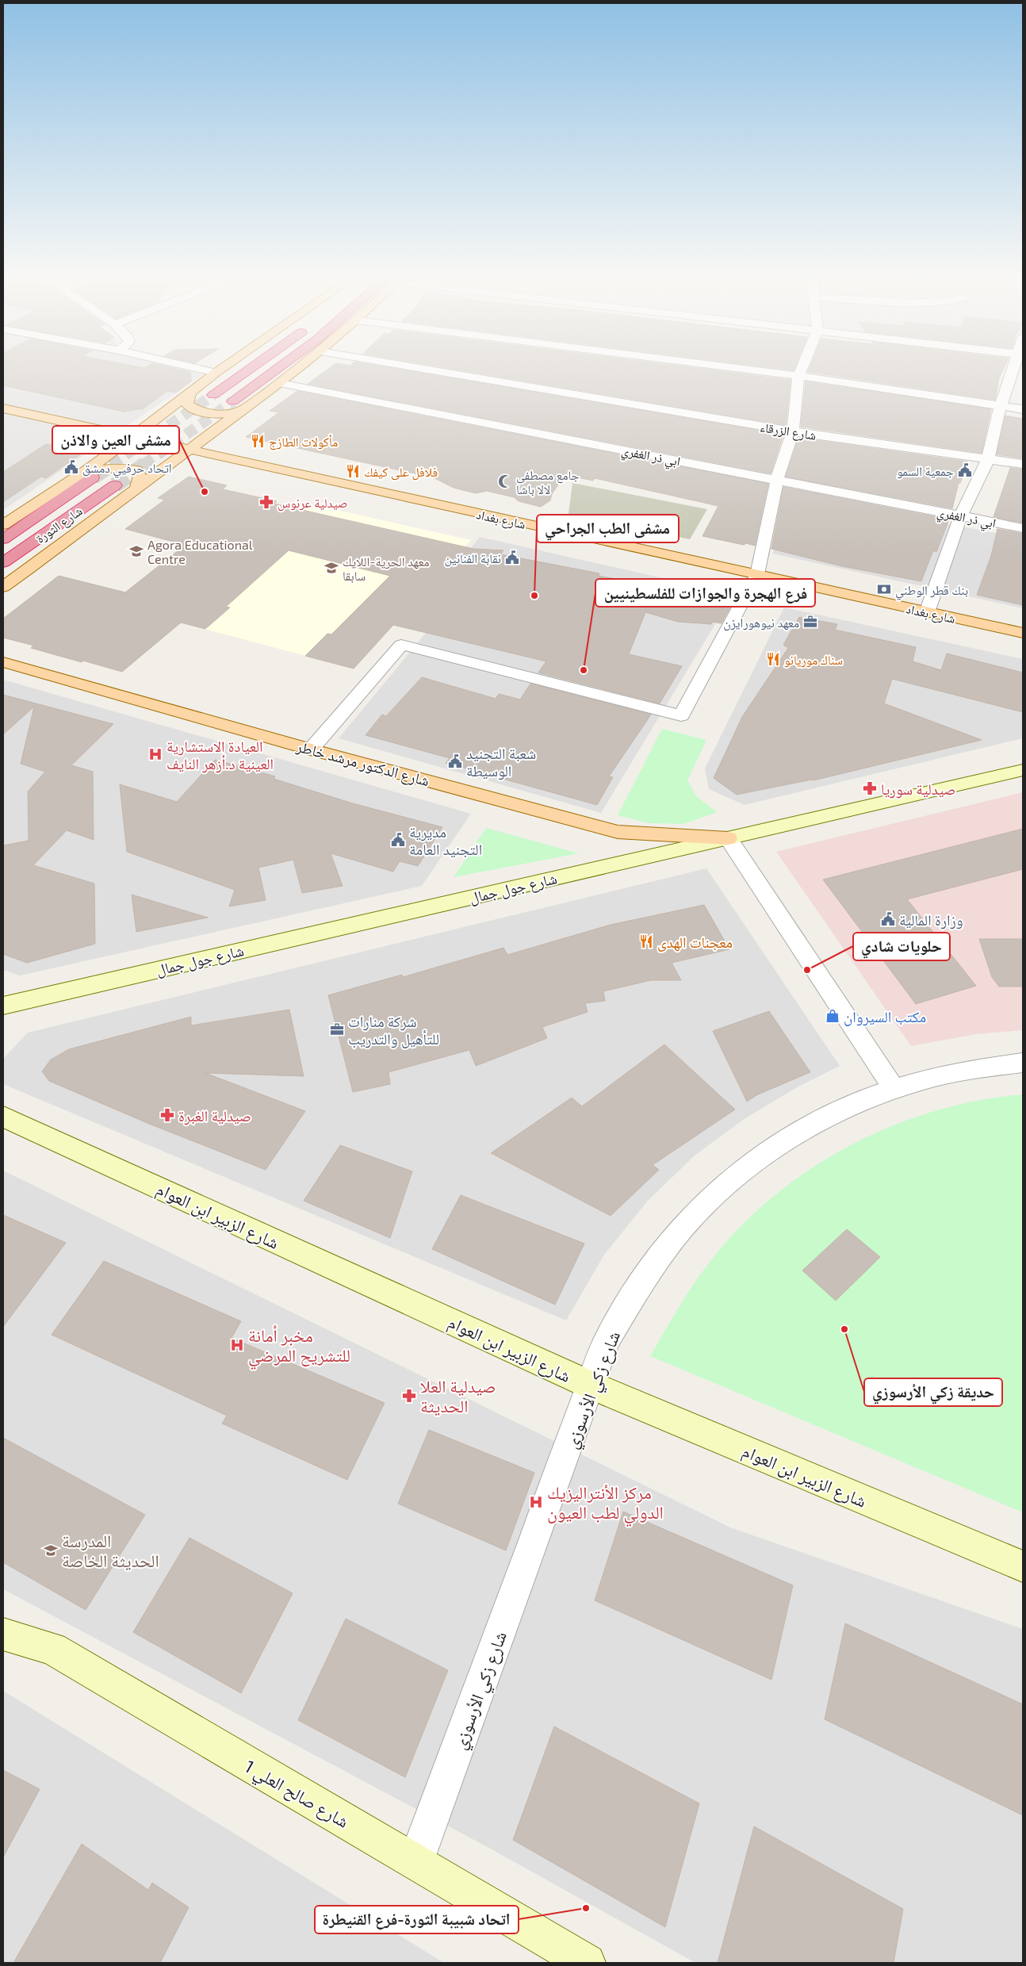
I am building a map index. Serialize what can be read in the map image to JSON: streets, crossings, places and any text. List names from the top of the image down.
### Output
{
  "streets": {
    "highway": ["شارع الثورة"],
    "main road": [
      "شارع بغداد",
      "شارع الدكتور مرشد خاطر",
      "شارع جول جمال",
      "شارع الزبير ابن العوام",
      "شارع صالح العلي 1"
    ],
    "street": ["شارع الزرقاء", "ابي ذر الغفري", "شارع زكي الأرسوزي"]
  },
  "crossings": [
    ["شارع الدكتور مرشد خاطر", "شارع جول جمال"],
    ["شارع الزبير ابن العوام", "شارع زكي الأرسوزي"],
    ["شارع زكي الأرسوزي", "شارع صالح العلي 1"]
  ],
  "places": {
    "restaurant": [
      "مأكولات الطازج",
      "فلافل على كيفك",
      "سناك موريانو",
      "معجنات الهدى"
    ],
    "public building": [
      "اتحاد حرفيي دمشق",
      "جمعية السمو",
      "نقابة الفنانين",
      "شعبة التجنيد الوسيطة",
      "مديرية التجنيد العامة",
      "وزارة المالية"
    ],
    "mosque": ["جامع مصطفى لالا باشا"],
    "other": [
      "مشفى العين والاذن",
      "مشفى الطب الجراحي",
      "فرع الهجرة والجوازات للفلسطينيين",
      "حلويات شادي",
      "حديقة زكي الأرسوزي",
      "اتحاد شبيبة الثورة-فرع القنيطرة"
    ],
    "pharmacy": [
      "صيدلية عرنوس",
      "صيدلية سوريا",
      "صيدلية الغبرة",
      "صيدلية العلا الحديثة"
    ],
    "school or university": ["Agora Educational Centre", "معهد الحرية-اللايك سابقا", "المدرسة الحديثة الخاصة"],
    "bank": ["بنك قطر الوطني"],
    "office": ["معهد نيوهورايزن", "شركة منارات للتأهيل والتدريب"],
    "hospital": ["العيادة الاستشارية العينية د.أزهر النايف", "مخبر أمانة للتشريح المرضي", "مركز الأنتراليزيك الدولي لطب العيون"],
    "shop": ["مكتب السيروان"]
  }
}
